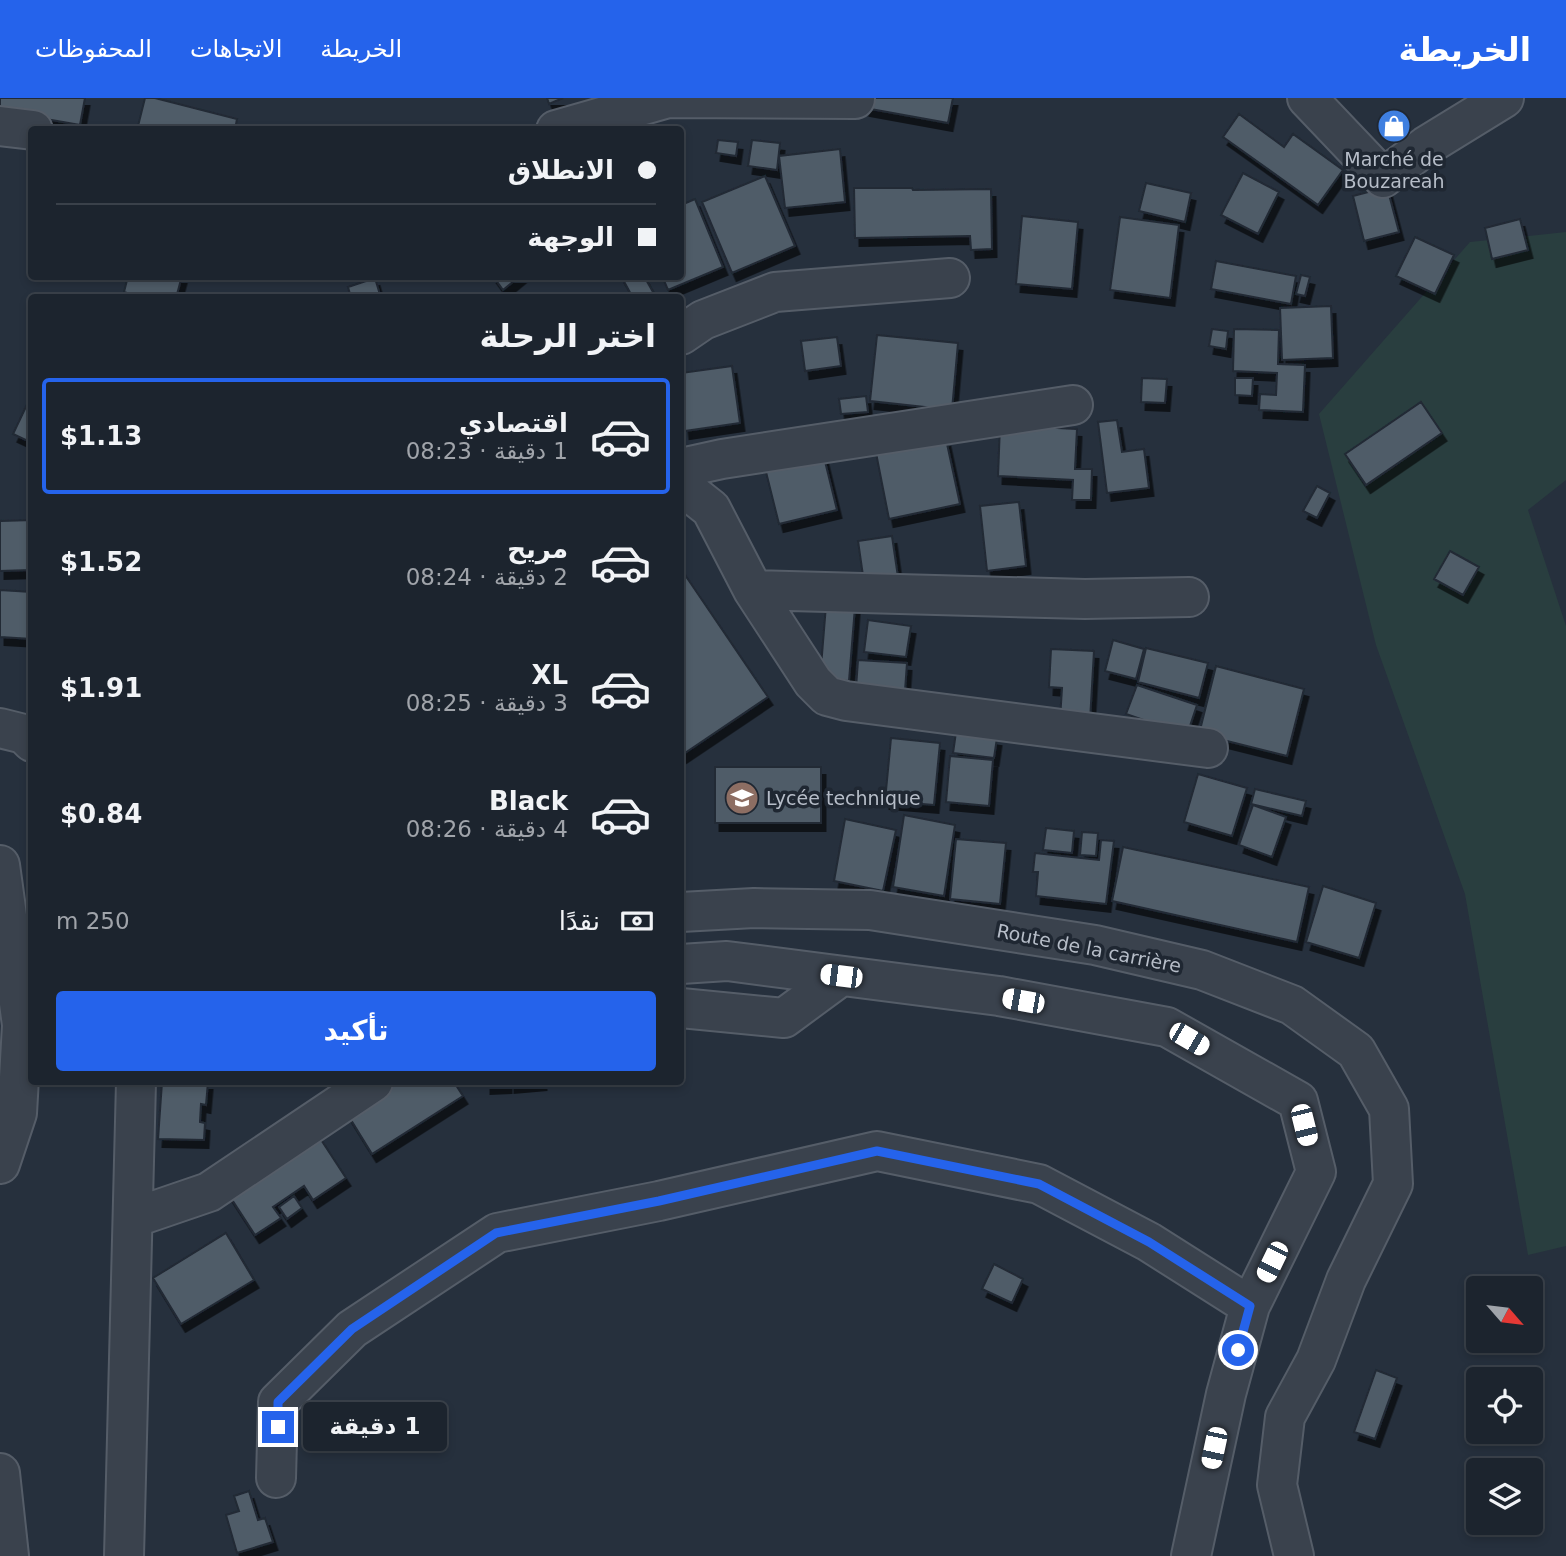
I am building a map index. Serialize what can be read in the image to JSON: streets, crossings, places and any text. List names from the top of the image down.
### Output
{
  "streets": {
    "street": ["Route de la carrière"]
  },
  "places": {
    "shop": ["Marché de Bouzareah"],
    "school or university": ["Lycée technique"]
  },
  "north": "bottom right",
  "page": {
    "header": "الخريطة",
    "nav": ["الخريطة", "الاتجاهات", "المحفوظات"],
    "banner": ["الانطلاق", "الوجهة"],
    "heading": "اختر الرحلة",
    "list": [
      {
        "name": "اقتصادي",
        "note": "1 دقيقة · 08:23",
        "value": "$1.13"
      },
      {
        "name": "مريح",
        "note": "2 دقيقة · 08:24",
        "value": "$1.52"
      },
      {
        "name": "XL",
        "note": "3 دقيقة · 08:25",
        "value": "$1.91"
      },
      {
        "name": "Black",
        "note": "4 دقيقة · 08:26",
        "value": "$0.84"
      }
    ],
    "pay": ["نقدًا", "250 m"],
    "buttons": "تأكيد",
    "bubble": "1 دقيقة"
  }
}
